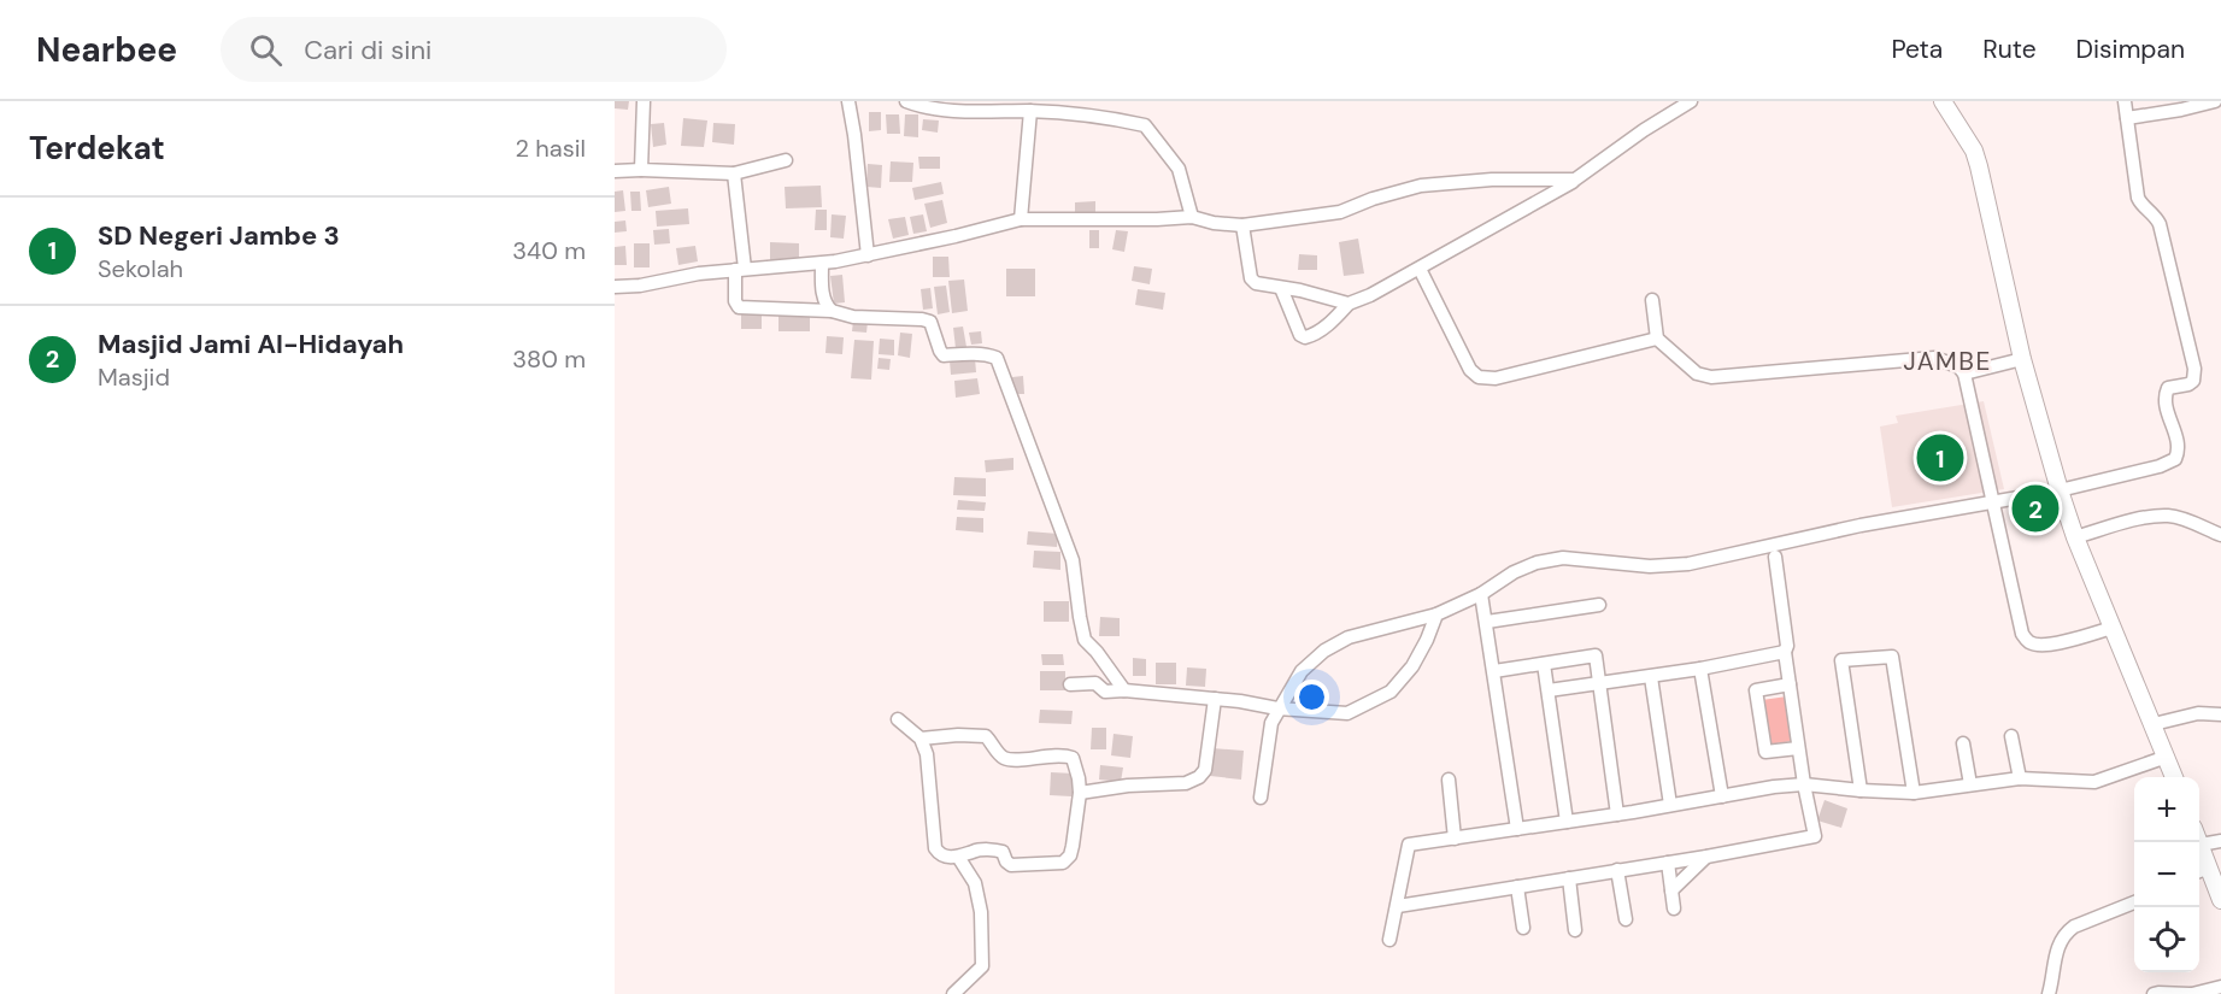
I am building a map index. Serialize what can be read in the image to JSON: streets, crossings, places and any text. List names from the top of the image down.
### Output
{
  "districts": ["JAMBE"],
  "page": {
    "header": "Nearbee",
    "search": "Cari di sini",
    "nav": ["Peta", "Rute", "Disimpan"],
    "heading": ["Terdekat", "2 hasil"],
    "list": [
      {
        "mark": "1",
        "name": "SD Negeri Jambe 3",
        "note": "Sekolah",
        "value": "340 m"
      },
      {
        "mark": "2",
        "name": "Masjid Jami Al-Hidayah",
        "note": "Masjid",
        "value": "380 m"
      }
    ],
    "pins": ["1", "2"],
    "map_buttons": ["+", "−"]
  }
}
